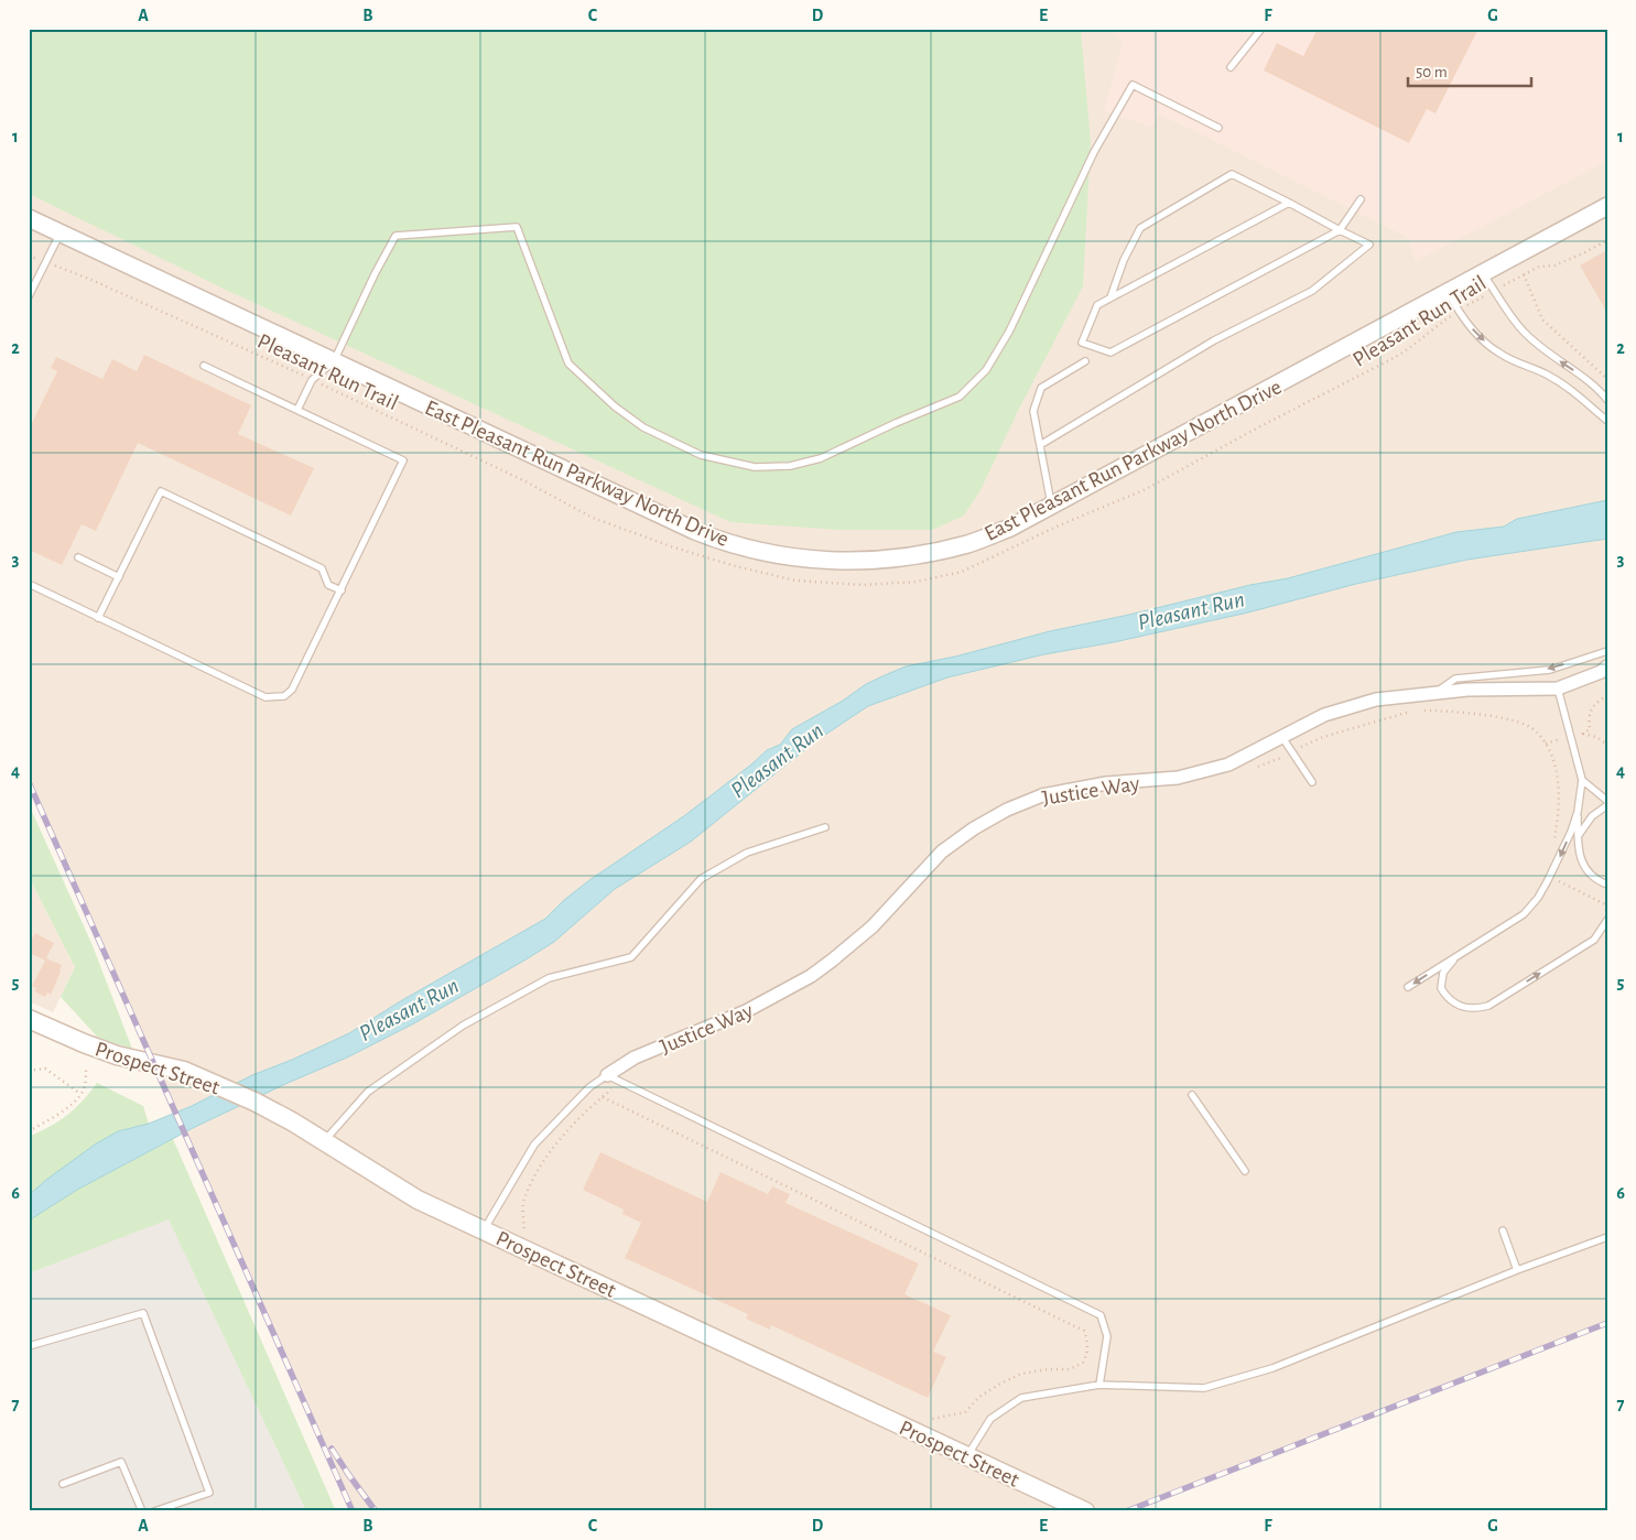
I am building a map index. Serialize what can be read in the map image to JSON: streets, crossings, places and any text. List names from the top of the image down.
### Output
{
  "streets": {
    "main road": ["Prospect Street"],
    "street": ["East Pleasant Run Parkway North Drive", "Justice Way"],
    "path": ["Pleasant Run Trail"]
  },
  "water": ["Pleasant Run"],
  "scale_bar": "50 m",
  "grid": {
    "columns": [
      "A",
      "B",
      "C",
      "D",
      "E",
      "F",
      "G"
    ],
    "rows": [
      "1",
      "2",
      "3",
      "4",
      "5",
      "6",
      "7"
    ]
  }
}
